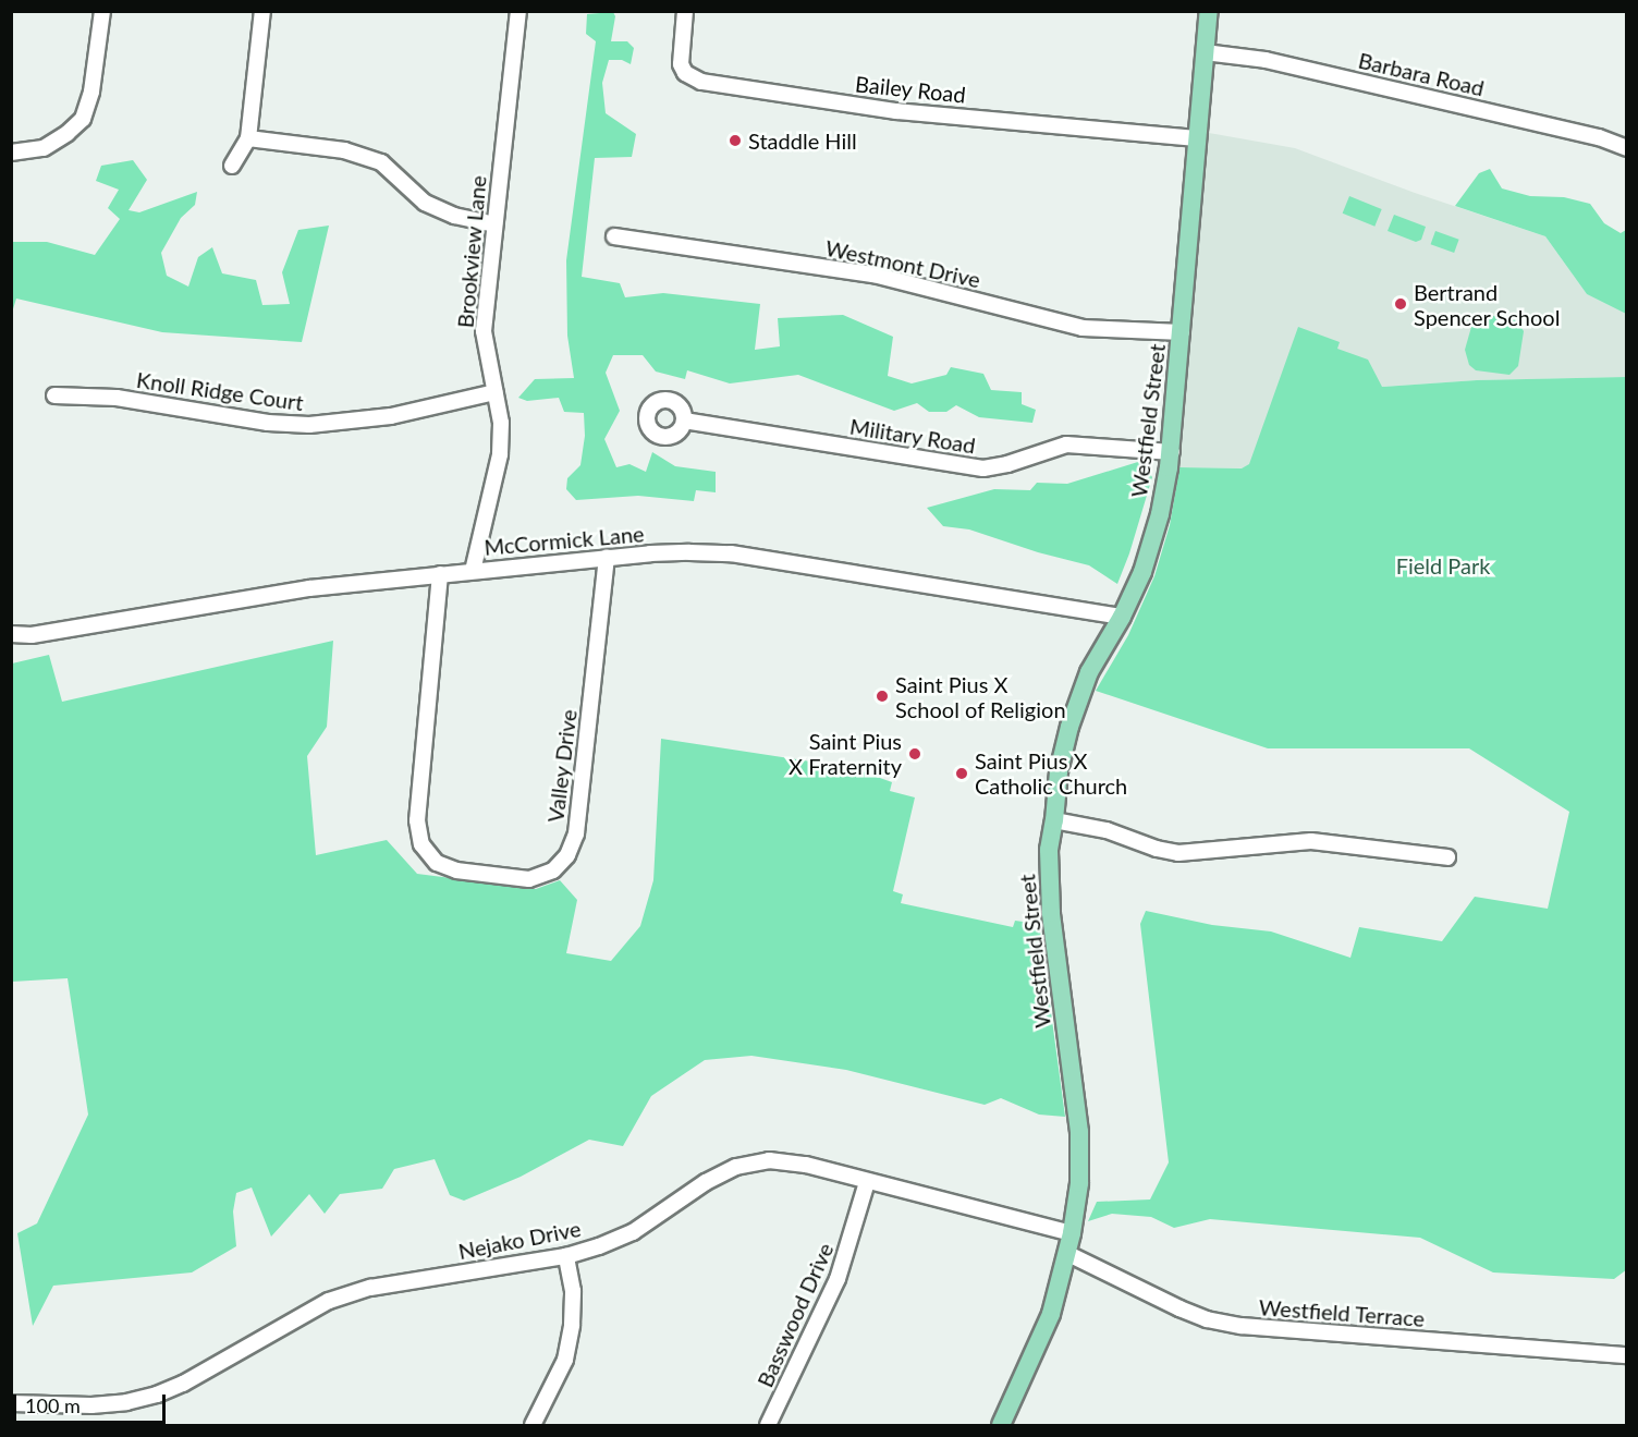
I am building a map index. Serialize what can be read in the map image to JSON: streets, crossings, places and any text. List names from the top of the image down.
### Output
{
  "streets": {
    "main road": ["Westfield Street"],
    "street": [
      "Barbara Road",
      "Bailey Road",
      "Brookview Lane",
      "Westmont Drive",
      "Knoll Ridge Court",
      "Military Road",
      "McCormick Lane",
      "Valley Drive",
      "Nejako Drive",
      "Westfield Terrace",
      "Basswood Drive"
    ]
  },
  "crossings": [
    ["Barbara Road", "Westfield Street"],
    ["Bailey Road", "Westfield Street"],
    ["Brookview Lane", "Knoll Ridge Court"],
    ["Brookview Lane", "McCormick Lane"],
    ["Westmont Drive", "Westfield Street"],
    ["Westfield Street", "Military Road"],
    ["Westfield Street", "McCormick Lane"],
    ["Westfield Street", "Nejako Drive"],
    ["Westfield Street", "Westfield Terrace"],
    ["McCormick Lane", "Valley Drive"],
    ["Nejako Drive", "Basswood Drive"]
  ],
  "parks": ["Field Park"],
  "places": [
    "Staddle Hill",
    "Bertrand Spencer School",
    "Saint Pius X School of Religion",
    "Saint Pius X Fraternity",
    "Saint Pius X Catholic Church"
  ],
  "scale_bar": "100 m"
}
